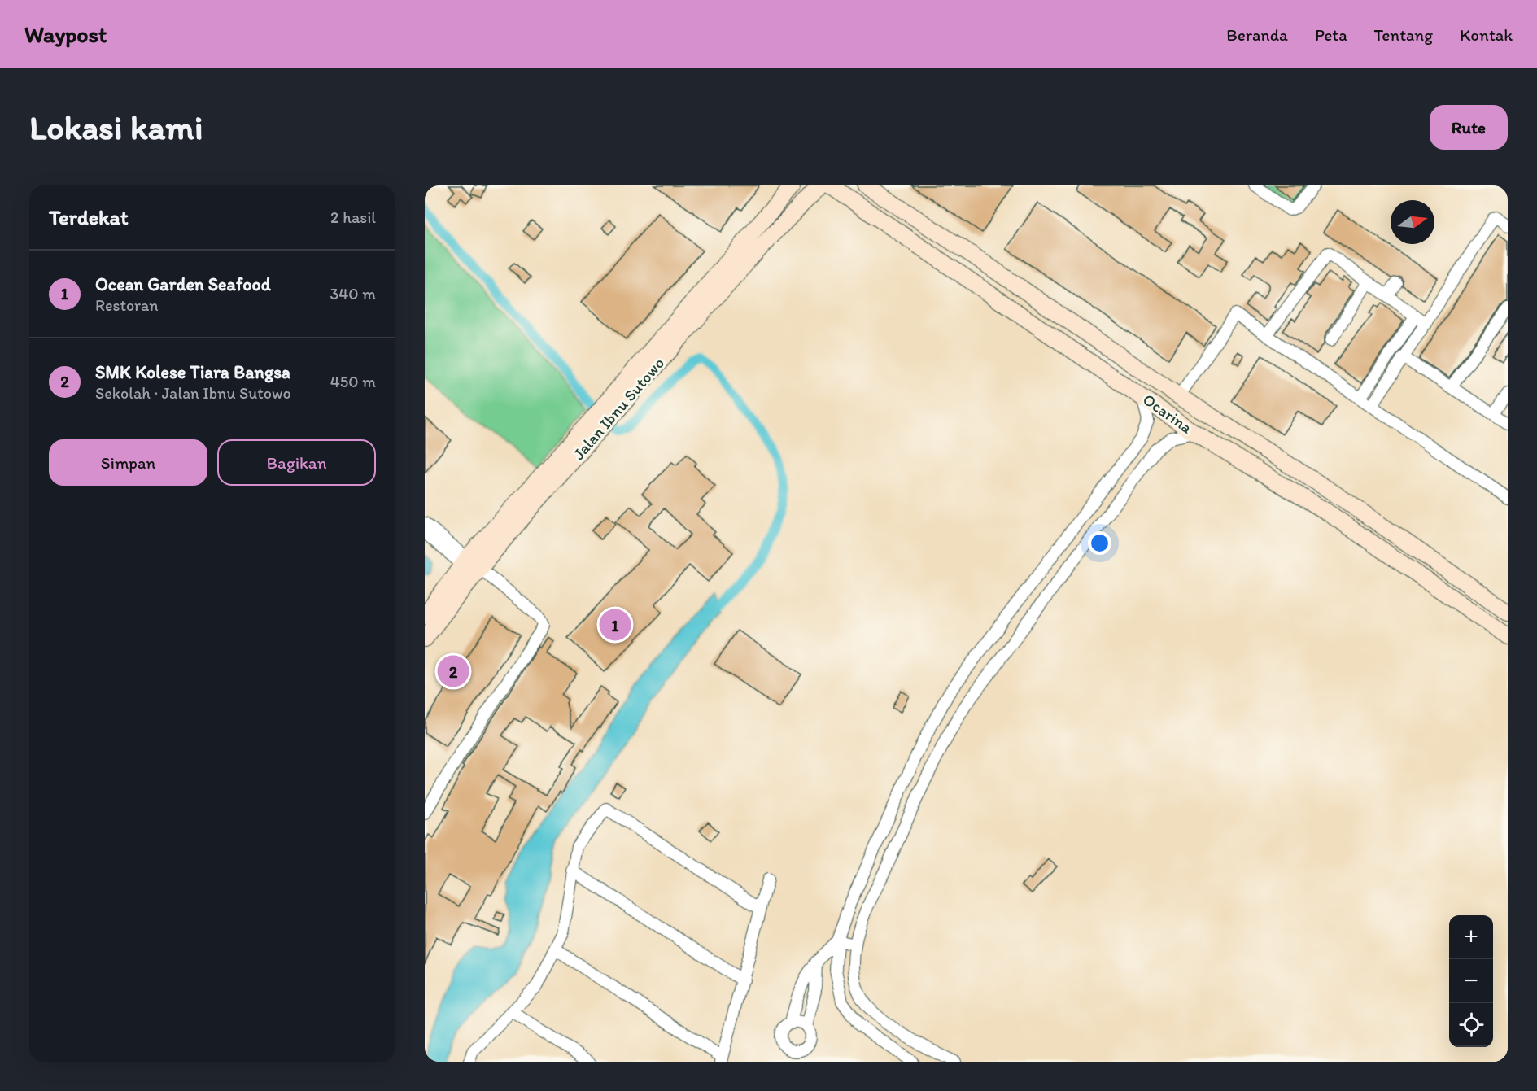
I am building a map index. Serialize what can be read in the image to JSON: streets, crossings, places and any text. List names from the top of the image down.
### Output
{
  "streets": {
    "main road": ["Jalan Ibnu Sutowo", "Ocarina"]
  },
  "north": "right",
  "page": {
    "header": "Waypost",
    "nav": [
      "Beranda",
      "Peta",
      "Tentang",
      "Kontak"
    ],
    "buttons": [
      "Rute",
      ["Simpan", "Bagikan"]
    ],
    "title": "Lokasi kami",
    "heading": ["Terdekat", "2 hasil"],
    "list": [
      {
        "mark": "1",
        "name": "Ocean Garden Seafood",
        "note": "Restoran",
        "value": "340 m"
      },
      {
        "mark": "2",
        "name": "SMK Kolese Tiara Bangsa",
        "note": "Sekolah · Jalan Ibnu Sutowo",
        "value": "450 m"
      }
    ],
    "pins": ["1", "2"],
    "map_buttons": ["+", "−"]
  }
}
